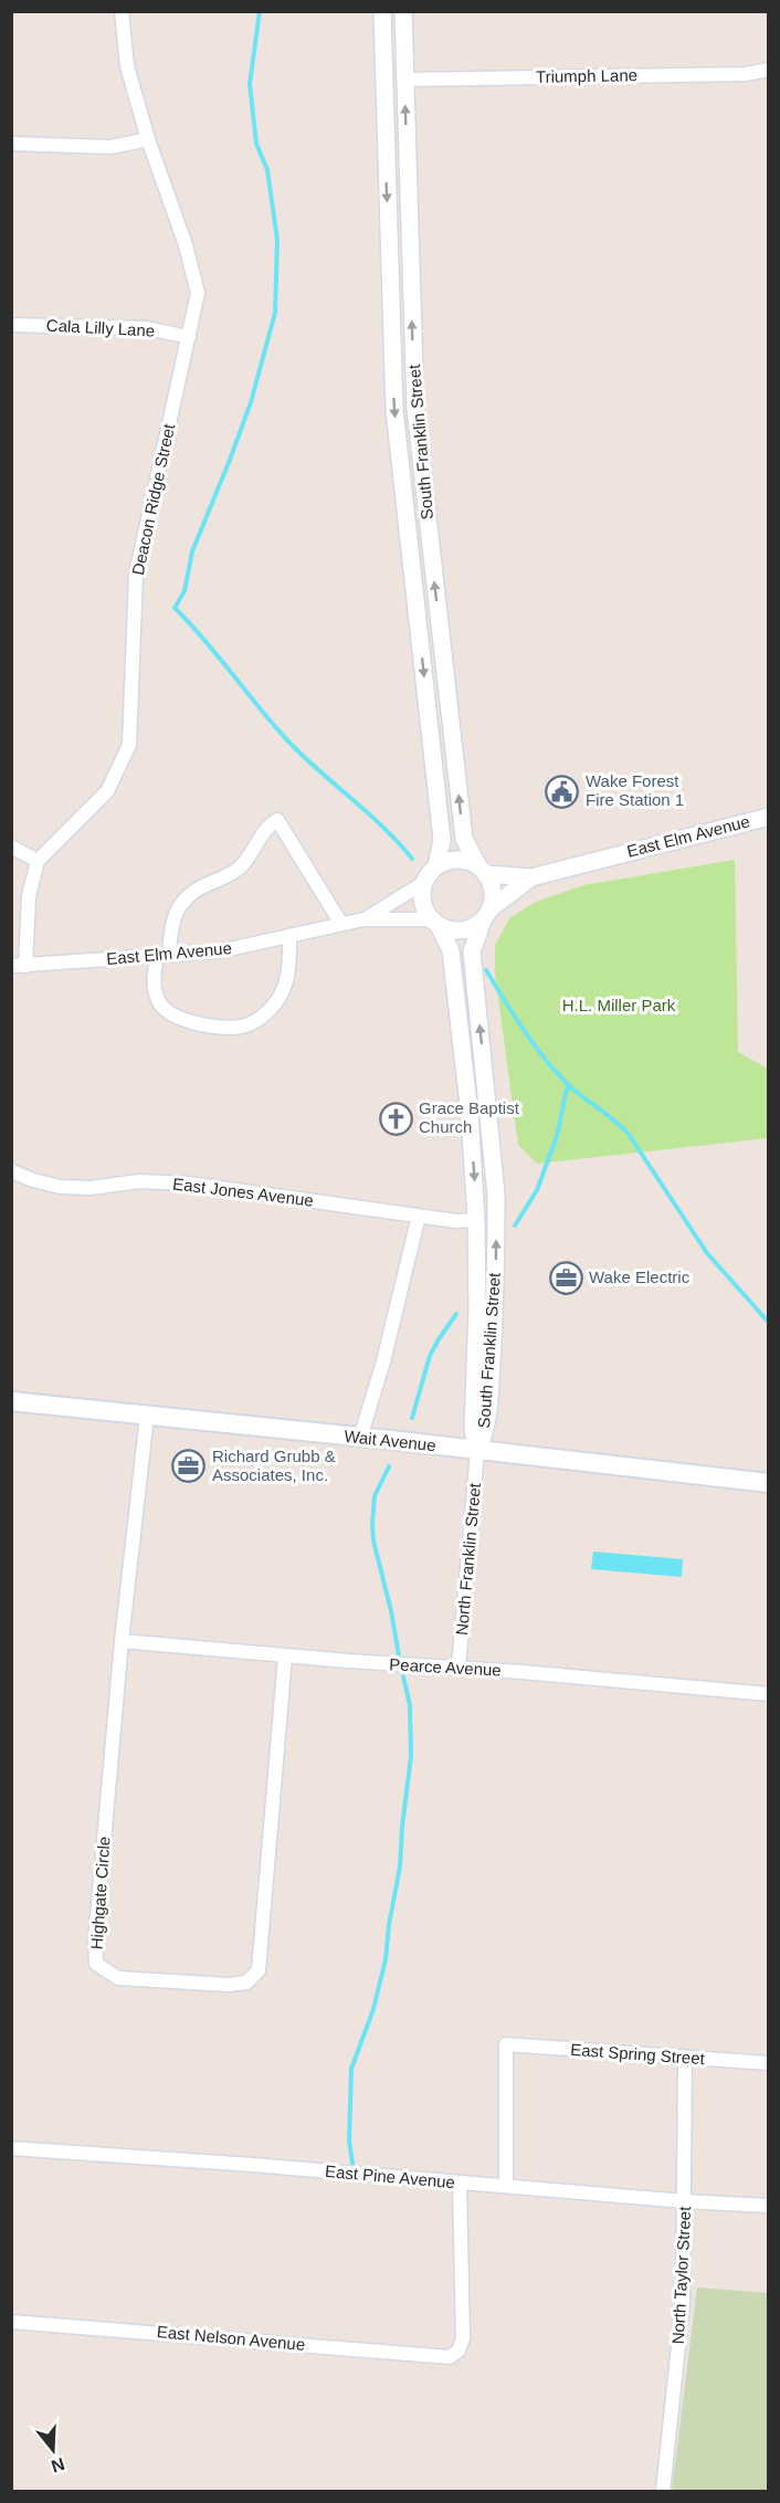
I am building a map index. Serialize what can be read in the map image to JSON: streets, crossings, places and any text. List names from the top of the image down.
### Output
{
  "streets": {
    "main road": ["Wait Avenue"],
    "street": [
      "Triumph Lane",
      "Cala Lilly Lane",
      "South Franklin Street",
      "Deacon Ridge Street",
      "East Elm Avenue",
      "East Jones Avenue",
      "North Franklin Street",
      "Pearce Avenue",
      "Highgate Circle",
      "East Spring Street",
      "East Pine Avenue",
      "North Taylor Street",
      "East Nelson Avenue"
    ]
  },
  "crossings": [
    ["Triumph Lane", "South Franklin Street"],
    ["Cala Lilly Lane", "Deacon Ridge Street"],
    ["South Franklin Street", "East Elm Avenue"],
    ["South Franklin Street", "East Jones Avenue"],
    ["South Franklin Street", "Wait Avenue"],
    ["South Franklin Street", "North Franklin Street"],
    ["Wait Avenue", "North Franklin Street"],
    ["Wait Avenue", "Highgate Circle"],
    ["North Franklin Street", "Pearce Avenue"],
    ["Pearce Avenue", "Highgate Circle"],
    ["East Spring Street", "East Pine Avenue"],
    ["East Spring Street", "North Taylor Street"],
    ["East Pine Avenue", "North Taylor Street"],
    ["East Pine Avenue", "East Nelson Avenue"]
  ],
  "parks": ["H.L. Miller Park"],
  "places": {
    "public building": ["Wake Forest Fire Station 1"],
    "church": ["Grace Baptist Church"],
    "office": ["Wake Electric", "Richard Grubb & Associates, Inc."]
  },
  "north": "bottom"
}
